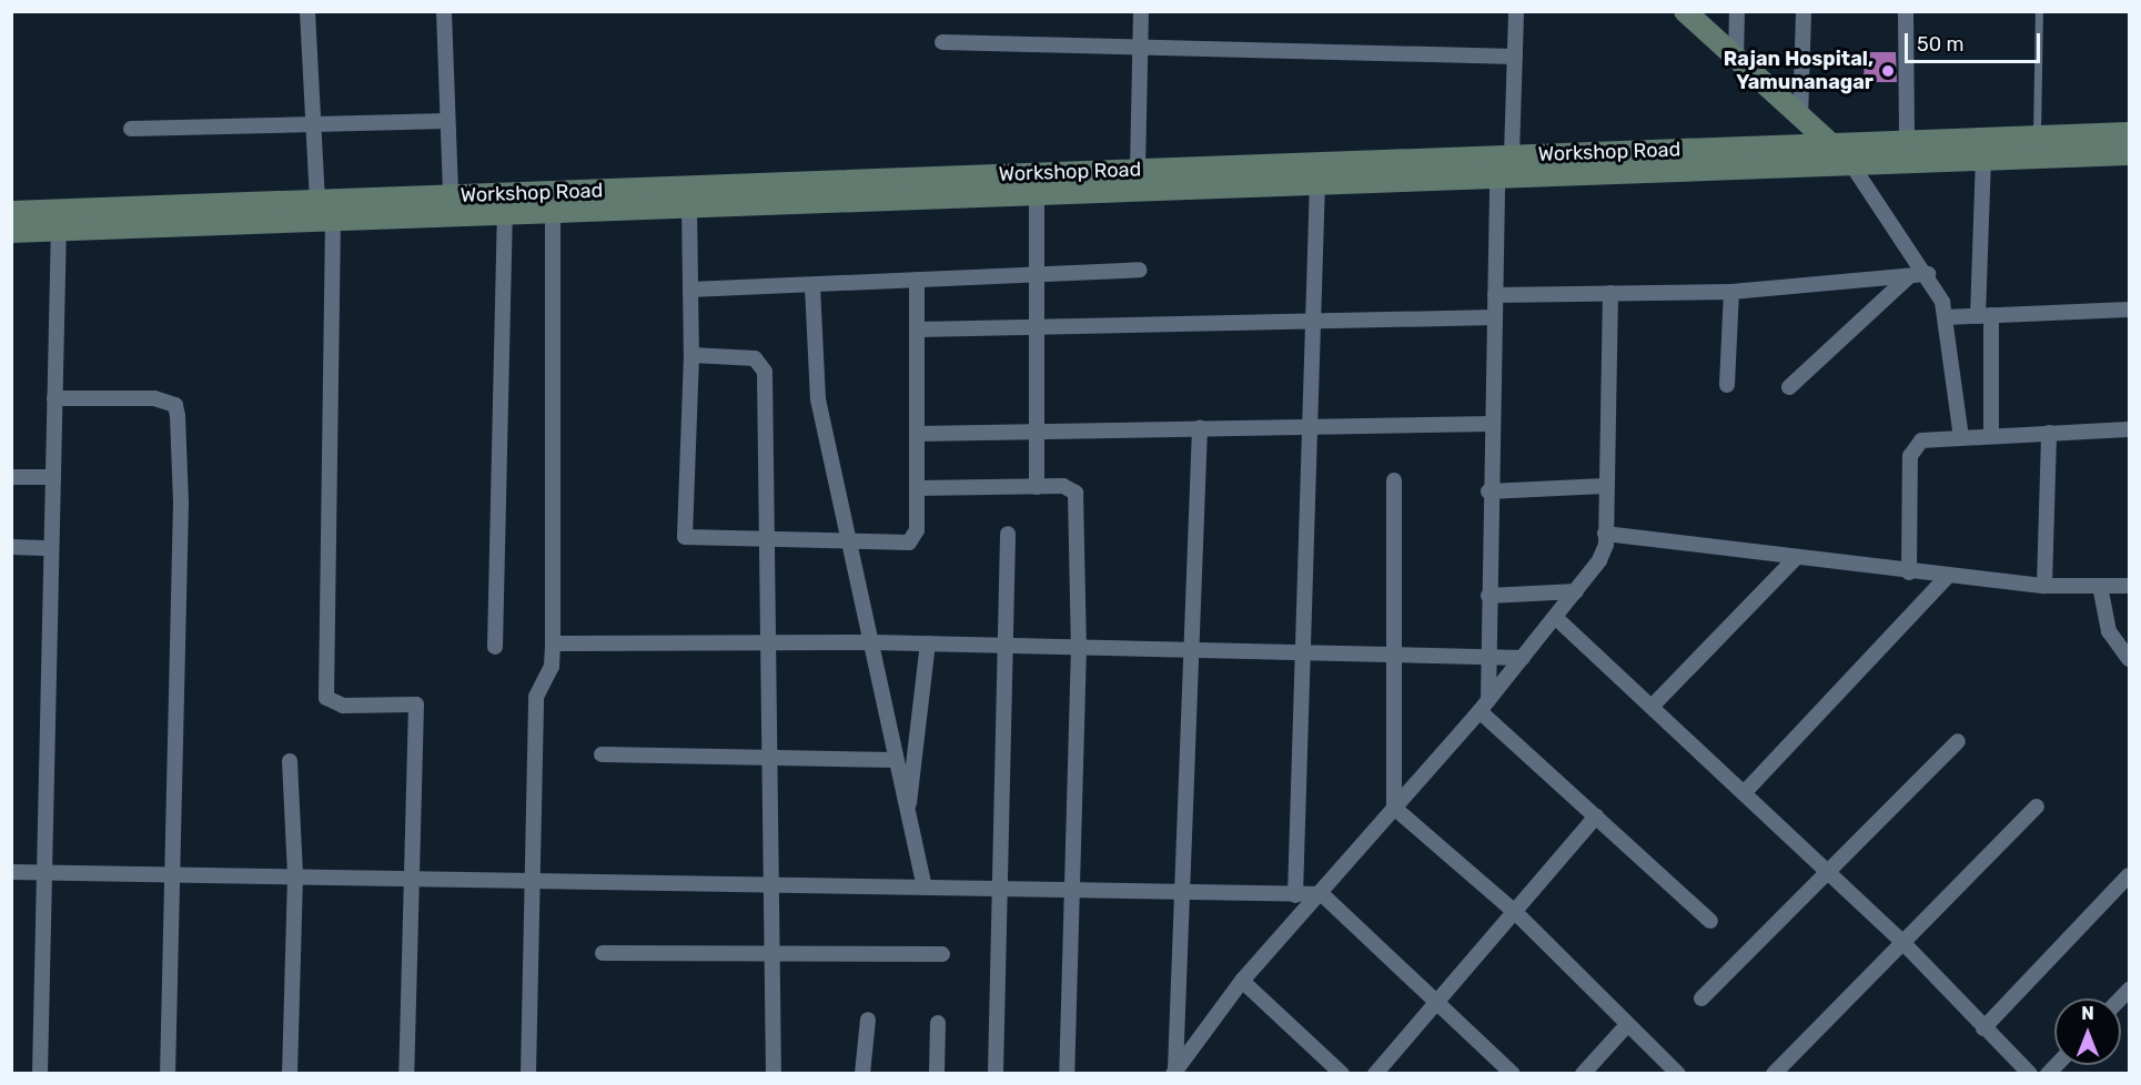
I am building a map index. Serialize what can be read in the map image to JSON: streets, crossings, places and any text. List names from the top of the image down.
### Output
{
  "streets": {
    "main road": ["Workshop Road"]
  },
  "places": ["Rajan Hospital, Yamunanagar"],
  "scale_bar": "50 m",
  "north": "top"
}
